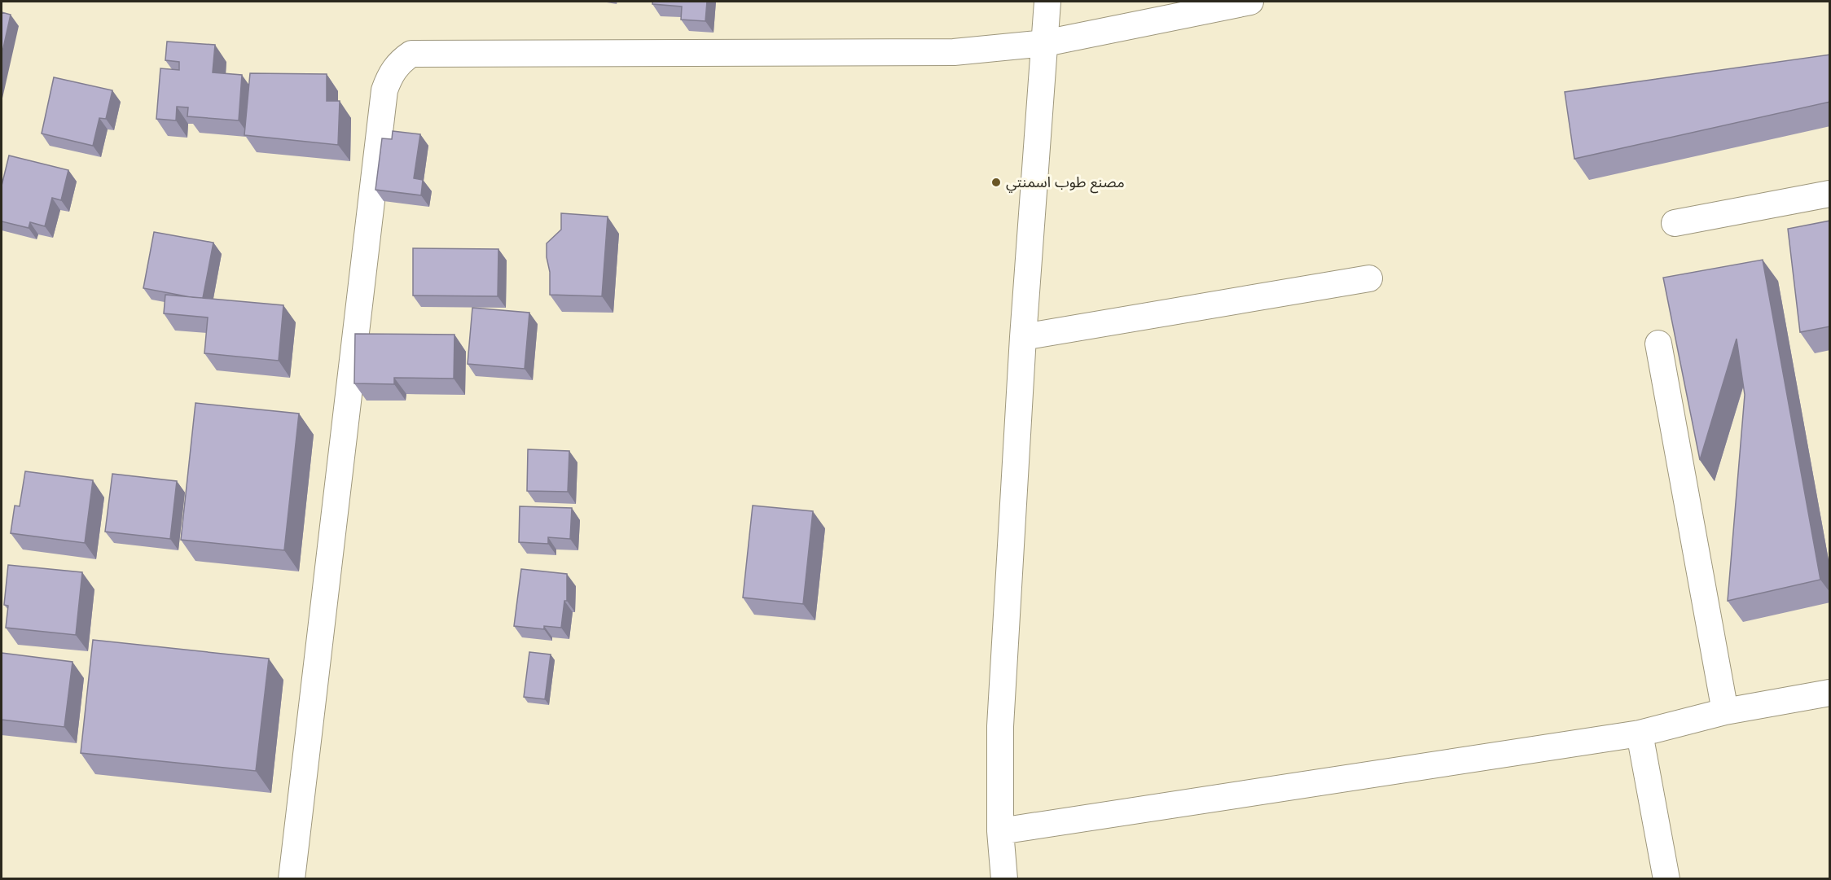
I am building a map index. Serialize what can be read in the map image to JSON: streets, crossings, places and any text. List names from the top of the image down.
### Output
{
  "places": ["مصنع طوب اسمنتي"]
}
